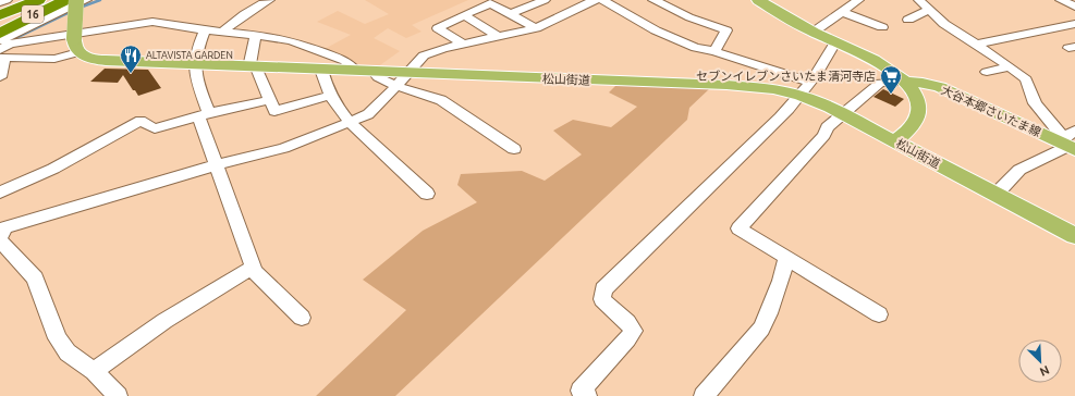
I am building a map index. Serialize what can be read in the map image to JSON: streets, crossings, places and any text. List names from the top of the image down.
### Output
{
  "streets": {
    "highway": ["16"],
    "main road": ["松山街道", "大谷本郷さいたま線"]
  },
  "places": {
    "restaurant": ["ALTAVISTA GARDEN"],
    "supermarket": ["セブンイレブンさいたま清河寺店"]
  },
  "north": "bottom right"
}
